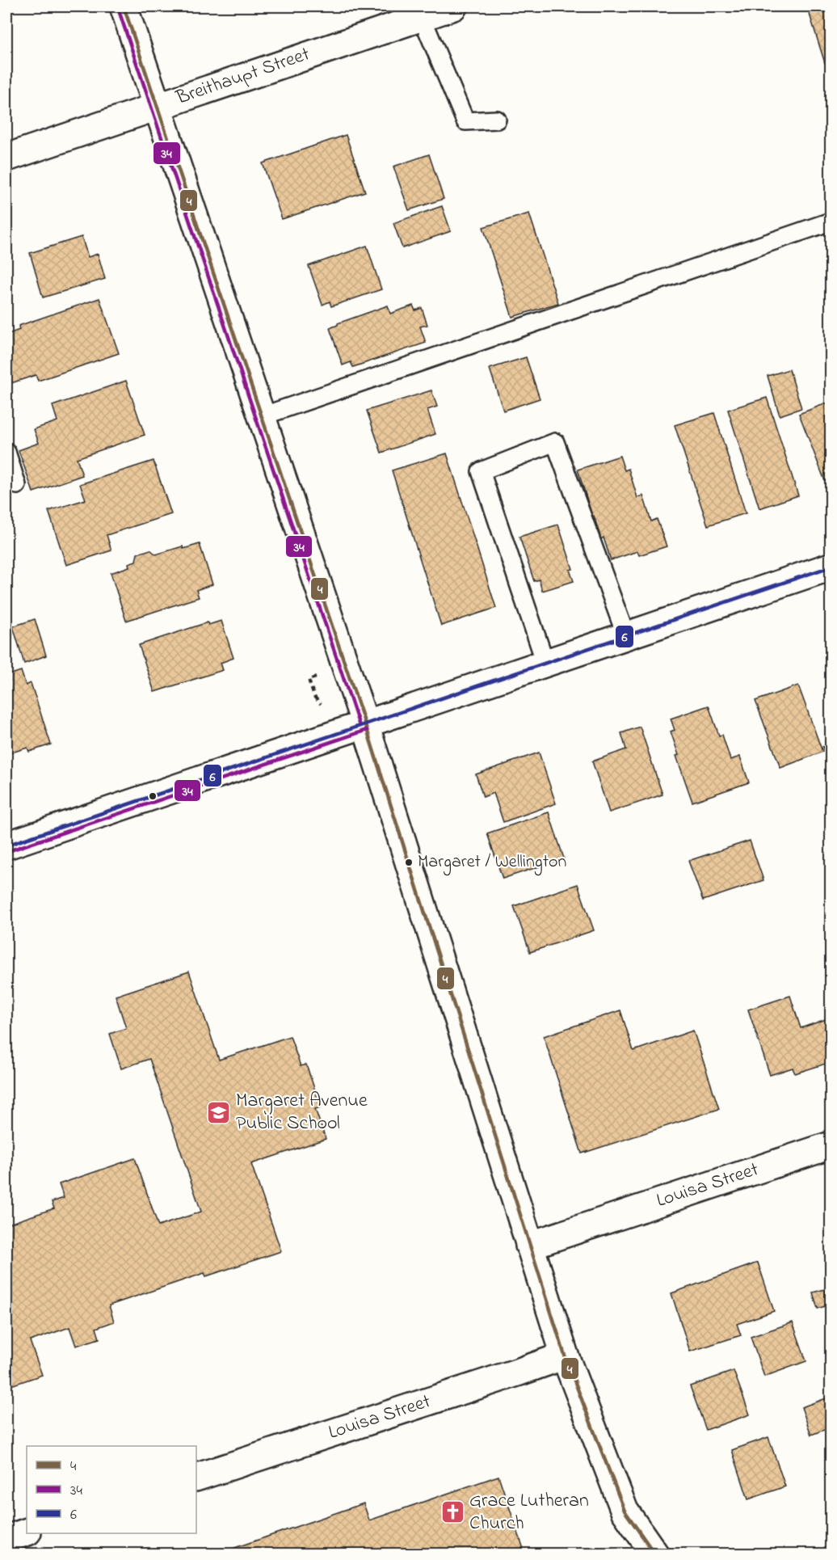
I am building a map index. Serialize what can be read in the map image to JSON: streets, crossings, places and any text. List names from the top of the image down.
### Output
{
  "streets": {
    "street": ["Breithaupt Street", "Louisa Street"]
  },
  "places": {
    "other": ["Margaret / Wellington"],
    "school or university": ["Margaret Avenue Public School"],
    "church": ["Grace Lutheran Church"]
  },
  "lines": ["transit line 4", "transit line 34", "transit line 6"],
  "legend": ["4", "34", "6"]
}
